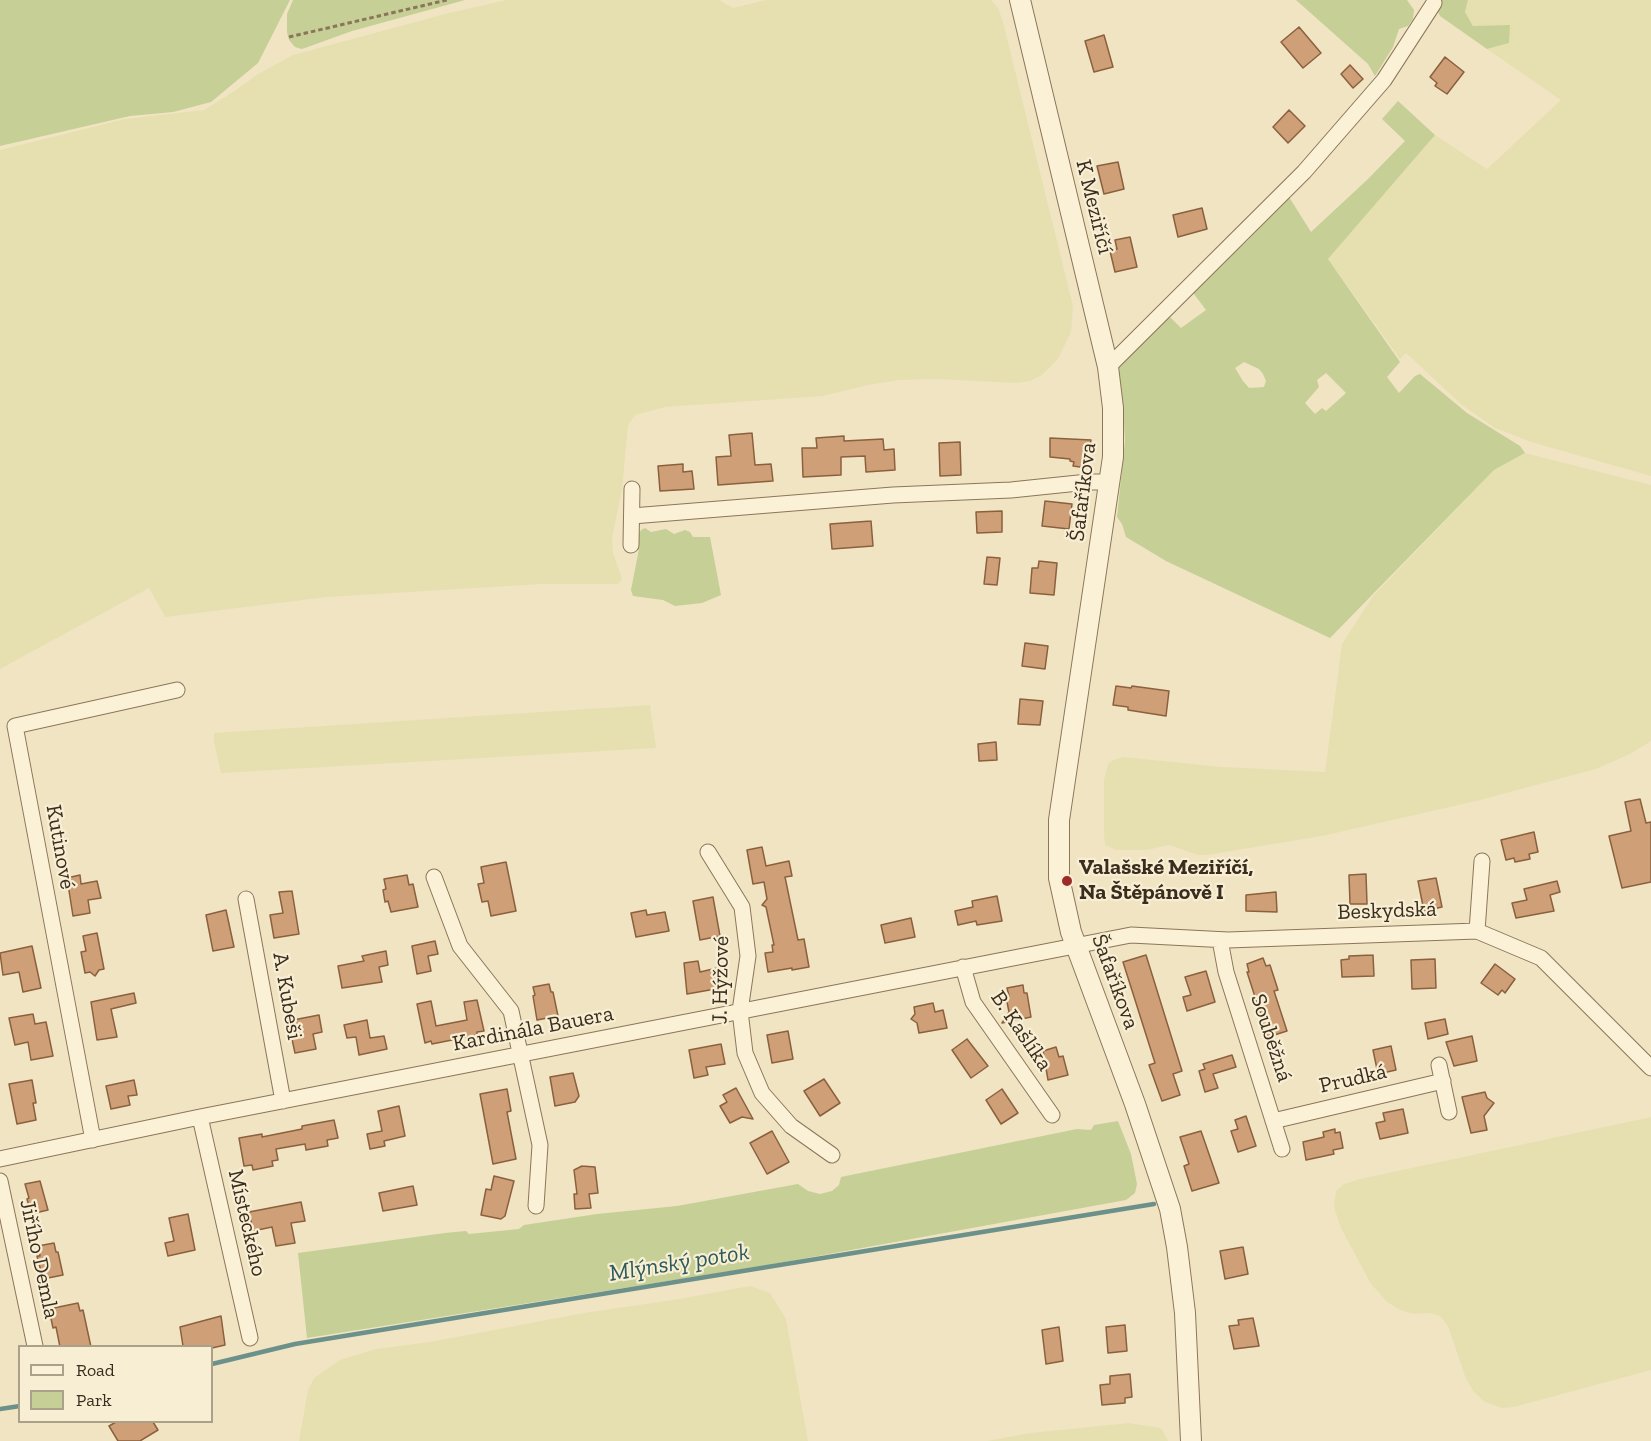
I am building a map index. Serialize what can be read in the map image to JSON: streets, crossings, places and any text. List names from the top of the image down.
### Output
{
  "streets": {
    "street": [
      "K Meziříčí",
      "Šafaříkova",
      "Kutinové",
      "Beskydská",
      "J. Hýžové",
      "A. Kubeši",
      "Kardinála Bauera",
      "B. Kašlíka",
      "Souběžná",
      "Prudká",
      "Místeckého",
      "Jiřího Demla"
    ]
  },
  "crossings": [
    ["K Meziříčí", "Šafaříkova"],
    ["Šafaříkova", "Beskydská"],
    ["Šafaříkova", "Kardinála Bauera"],
    ["Kutinové", "Kardinála Bauera"],
    ["Beskydská", "Kardinála Bauera"],
    ["Beskydská", "Souběžná"],
    ["J. Hýžové", "Kardinála Bauera"],
    ["A. Kubeši", "Kardinála Bauera"],
    ["Kardinála Bauera", "B. Kašlíka"],
    ["Kardinála Bauera", "Místeckého"],
    ["Souběžná", "Prudká"]
  ],
  "water": ["Mlýnský potok"],
  "places": ["Valašské Meziříčí, Na Štěpánově I"],
  "legend": ["Road", "Park"]
}
